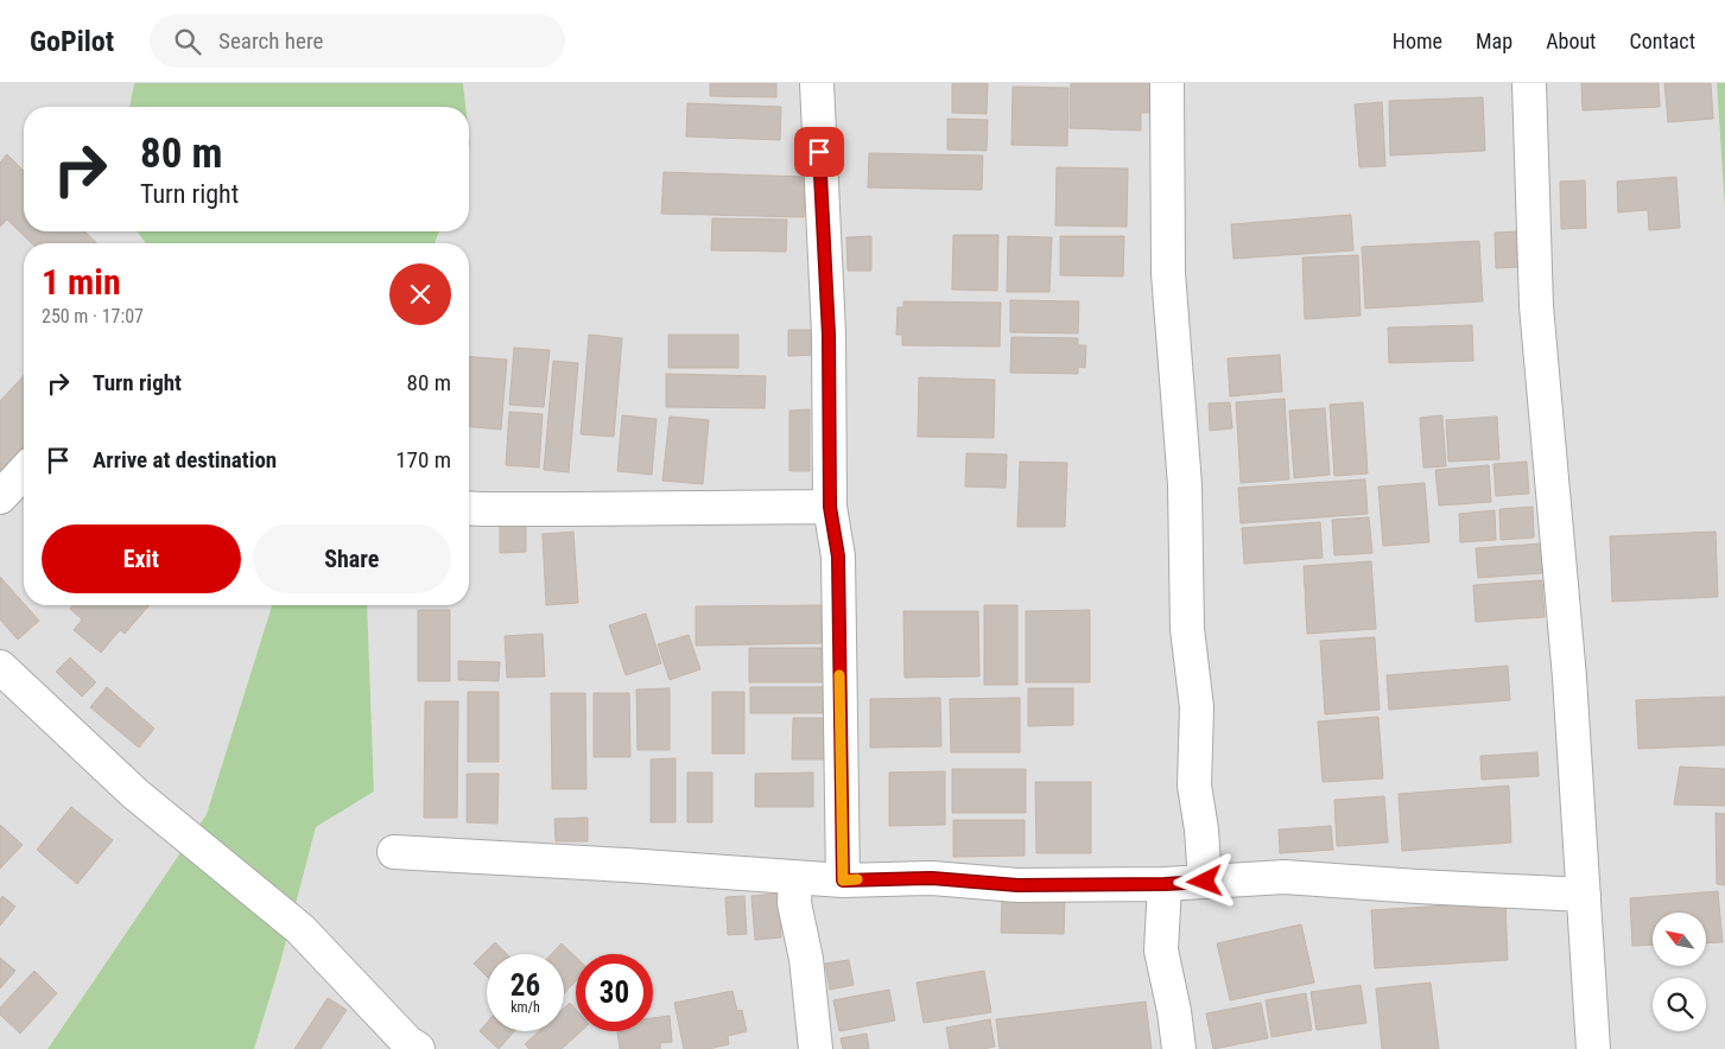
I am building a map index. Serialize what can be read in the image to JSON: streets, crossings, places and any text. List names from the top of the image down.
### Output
{
  "north": "top left",
  "page": {
    "header": "GoPilot",
    "search": "Search here",
    "nav": [
      "Home",
      "Map",
      "About",
      "Contact"
    ],
    "turn": ["80 m", "Turn right"],
    "heading": ["1 min", "250 m · 17:07"],
    "list": [
      {
        "name": "Turn right",
        "value": "80 m"
      },
      {
        "name": "Arrive at destination",
        "value": "170 m"
      }
    ],
    "buttons": ["Exit", "Share"],
    "speed": "26 km/h",
    "limit": "30"
  }
}
